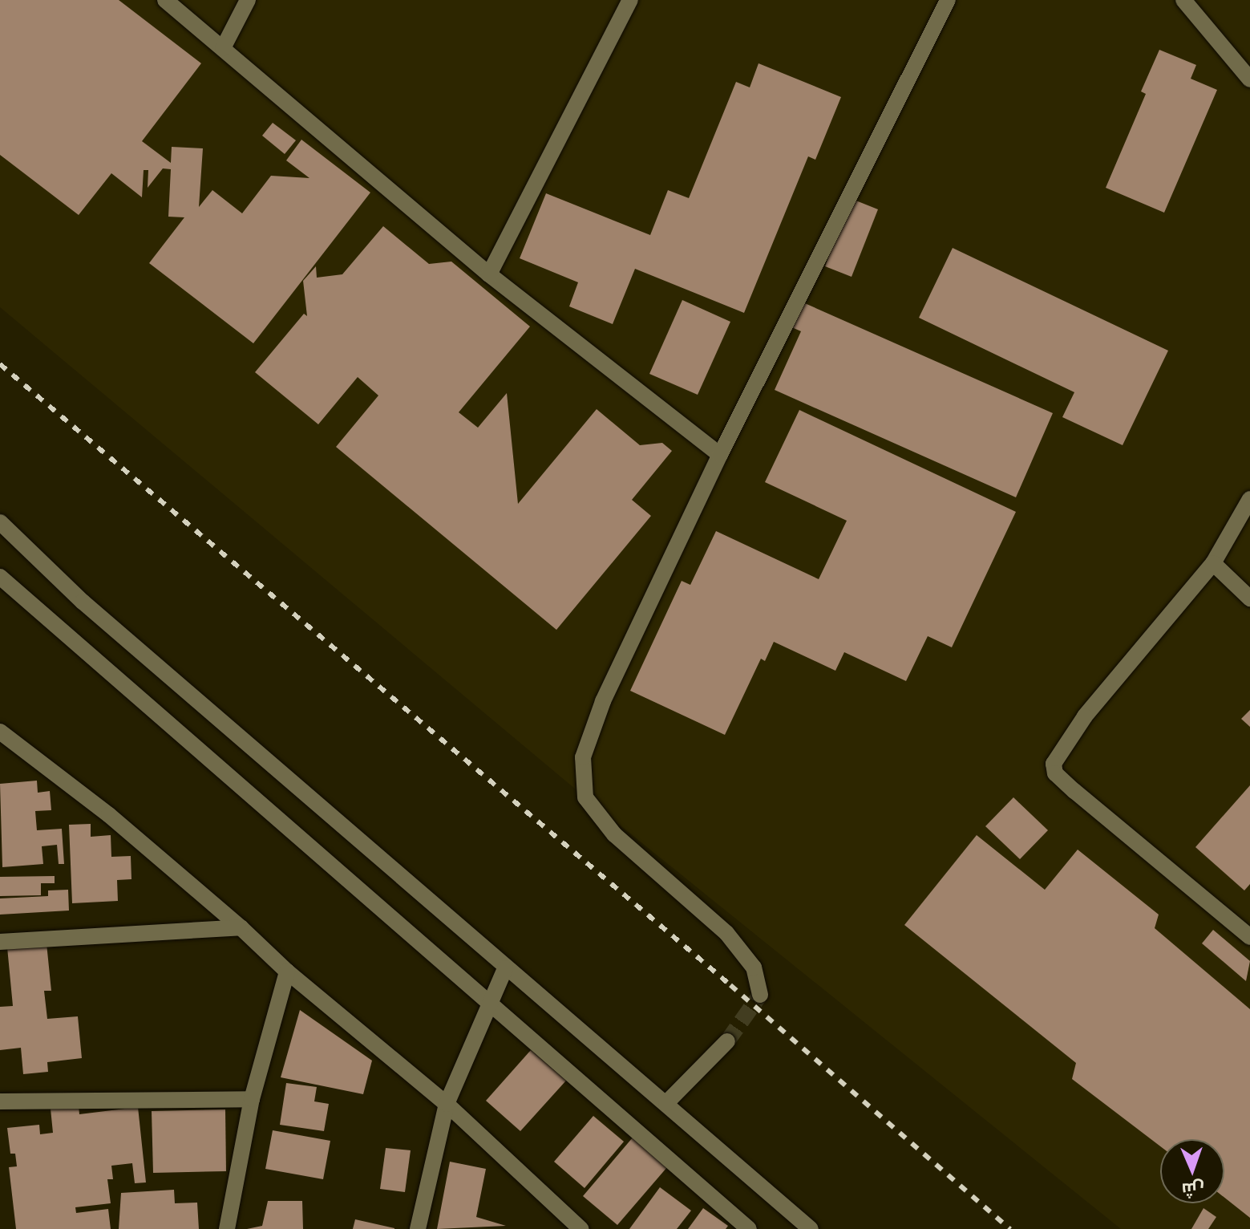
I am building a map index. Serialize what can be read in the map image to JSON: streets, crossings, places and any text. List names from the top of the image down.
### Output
{
  "north": "bottom"
}
